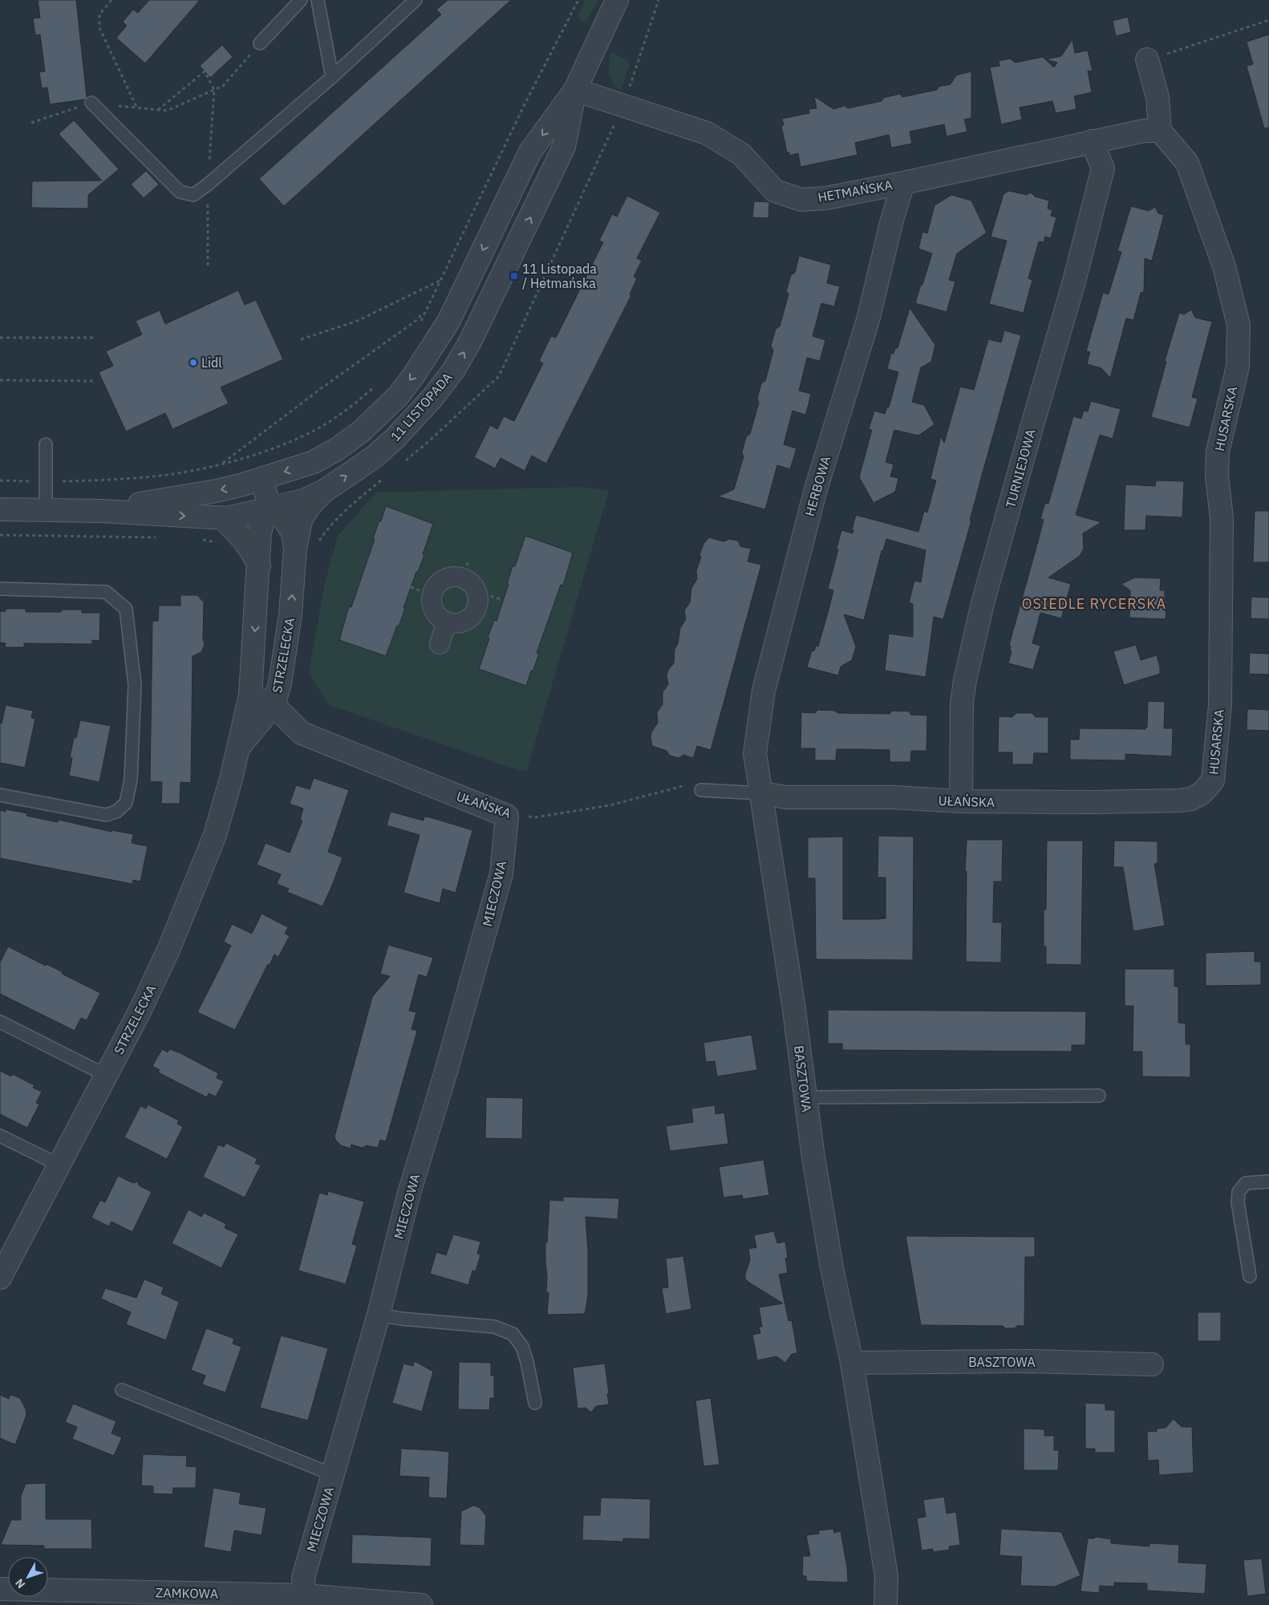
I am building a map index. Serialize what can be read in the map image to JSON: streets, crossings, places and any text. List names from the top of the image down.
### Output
{
  "streets": {
    "street": [
      "HETMAŃSKA",
      "11 LISTOPADA",
      "HUSARSKA",
      "TURNIEJOWA",
      "HERBOWA",
      "STRZELECKA",
      "UŁAŃSKA",
      "MIECZOWA",
      "BASZTOWA",
      "ZAMKOWA"
    ]
  },
  "crossings": [
    ["HETMAŃSKA", "11 LISTOPADA"],
    ["HETMAŃSKA", "HUSARSKA"],
    ["HETMAŃSKA", "TURNIEJOWA"],
    ["HETMAŃSKA", "HERBOWA"],
    ["11 LISTOPADA", "STRZELECKA"],
    ["HUSARSKA", "UŁAŃSKA"],
    ["TURNIEJOWA", "UŁAŃSKA"],
    ["HERBOWA", "UŁAŃSKA"],
    ["HERBOWA", "BASZTOWA"],
    ["STRZELECKA", "UŁAŃSKA"],
    ["UŁAŃSKA", "MIECZOWA"],
    ["UŁAŃSKA", "BASZTOWA"],
    ["MIECZOWA", "ZAMKOWA"]
  ],
  "districts": ["OSIEDLE RYCERSKA"],
  "places": {
    "transit": ["11 Listopada / Hetmańska"],
    "other": ["Lidl"]
  },
  "north": "bottom left"
}
